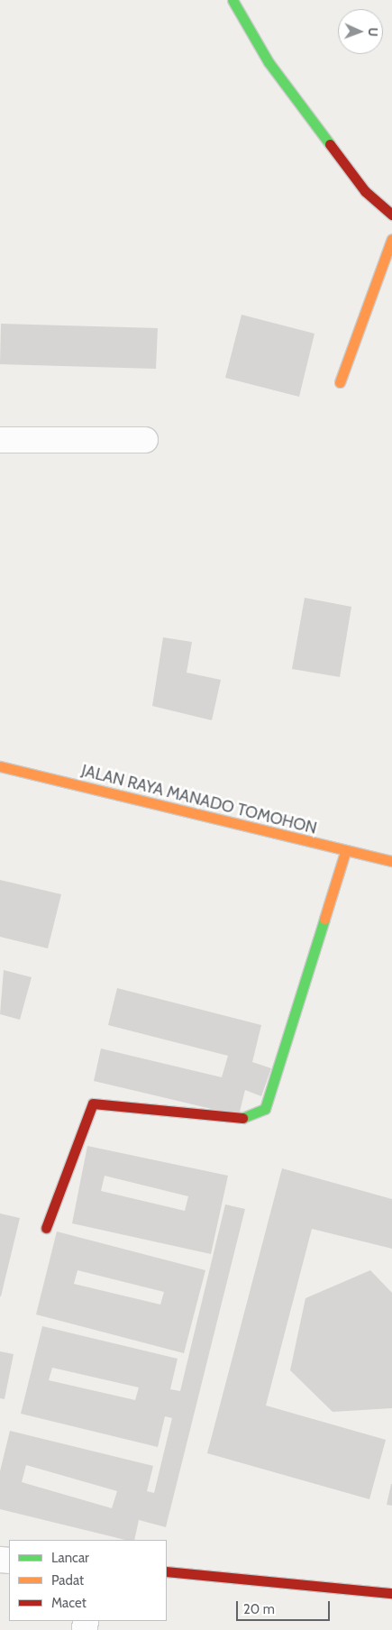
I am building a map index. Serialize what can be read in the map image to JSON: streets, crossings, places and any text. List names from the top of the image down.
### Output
{
  "streets": {
    "main road": ["JALAN RAYA MANADO TOMOHON"]
  },
  "legend": ["Lancar", "Padat", "Macet"],
  "scale_bar": "20 m",
  "north": "right"
}
